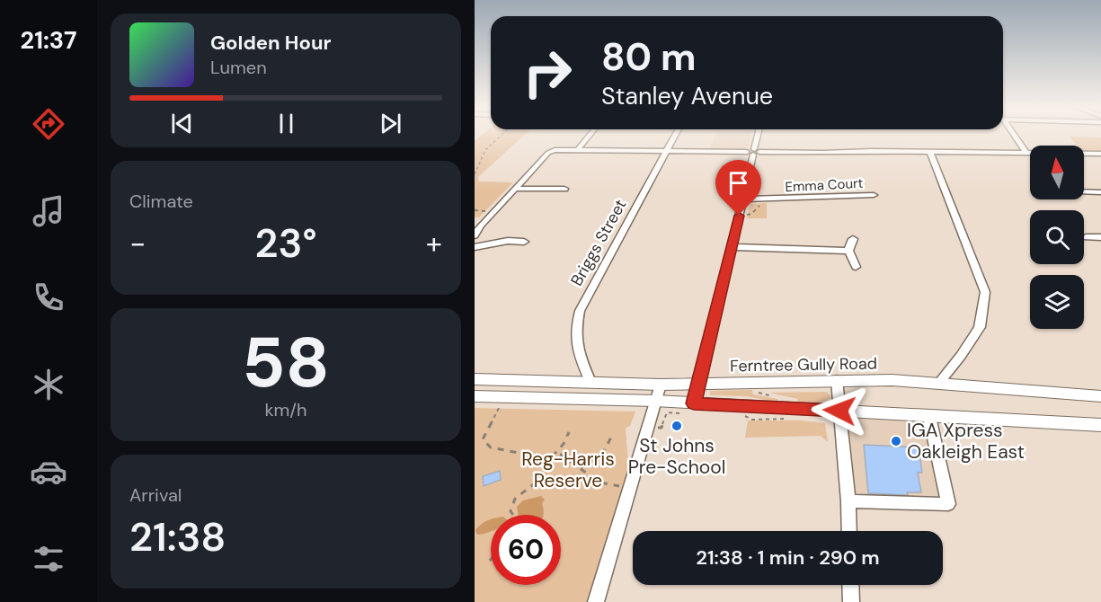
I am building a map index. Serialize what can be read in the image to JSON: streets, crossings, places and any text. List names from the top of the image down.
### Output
{
  "streets": {
    "main road": ["Ferntree Gully Road"],
    "street": ["Emma Court", "Briggs Street"]
  },
  "crossings": [
    ["Briggs Street", "Ferntree Gully Road"]
  ],
  "parks": ["Reg-Harris Reserve"],
  "places": ["St Johns Pre-School", "IGA Xpress Oakleigh East"],
  "north": "top",
  "page": {
    "tabs": "21:37",
    "turn": ["80 m", "Stanley Avenue"],
    "song": ["Golden Hour", "Lumen"],
    "tile": [
      "Climate",
      ["58", "km/h"],
      ["Arrival", "21:38"]
    ],
    "heat": ["−", "23°", "+"],
    "limit": "60",
    "trip": "21:38 · 1 min · 290 m"
  }
}
